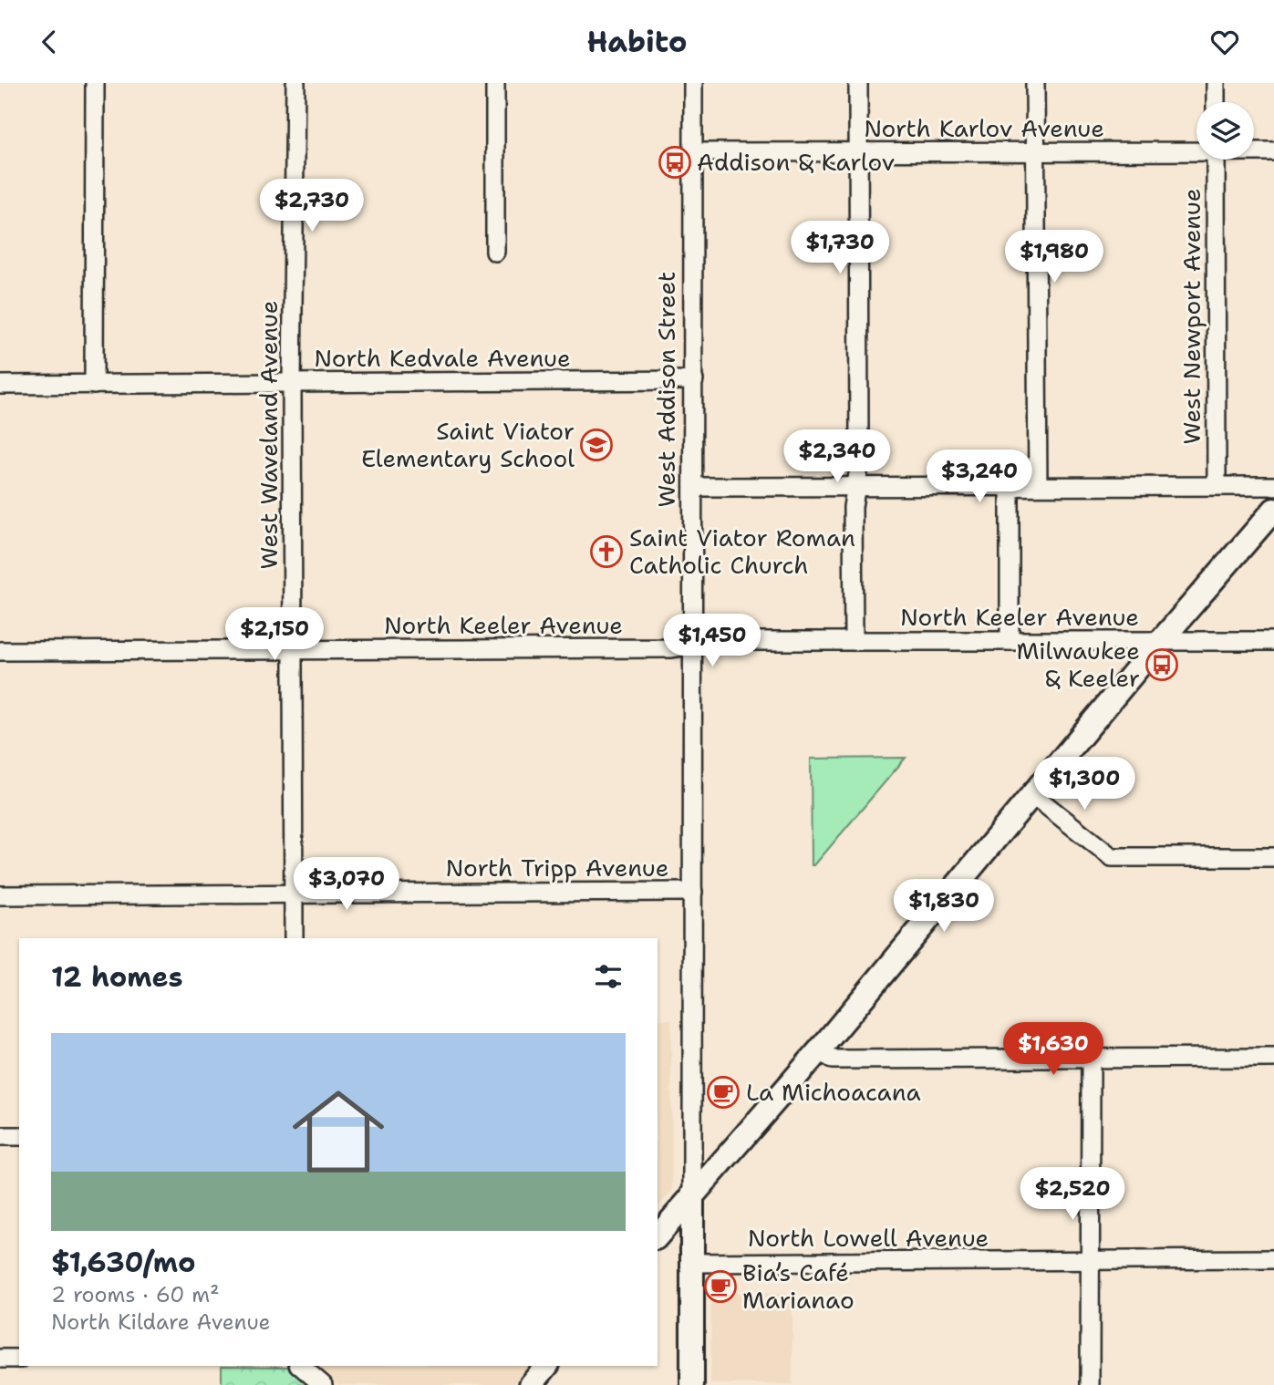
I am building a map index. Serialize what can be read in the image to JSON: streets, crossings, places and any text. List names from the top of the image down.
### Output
{
  "streets": {
    "main road": ["West Addison Street"],
    "street": [
      "North Karlov Avenue",
      "West Newport Avenue",
      "North Kedvale Avenue",
      "West Waveland Avenue",
      "North Keeler Avenue",
      "North Tripp Avenue",
      "North Lowell Avenue"
    ]
  },
  "crossings": [
    ["North Karlov Avenue", "West Addison Street"],
    ["North Kedvale Avenue", "West Addison Street"],
    ["North Kedvale Avenue", "West Waveland Avenue"],
    ["West Addison Street", "North Keeler Avenue"],
    ["West Addison Street", "North Tripp Avenue"],
    ["West Addison Street", "North Lowell Avenue"],
    ["West Waveland Avenue", "North Keeler Avenue"],
    ["West Waveland Avenue", "North Tripp Avenue"]
  ],
  "places": {
    "bus stop": ["Addison & Karlov", "Milwaukee & Keeler"],
    "school or university": ["Saint Viator Elementary School"],
    "church": ["Saint Viator Roman Catholic Church"],
    "cafe": ["La Michoacana", "Bia’s Café Marianao"]
  },
  "page": {
    "header": "Habito",
    "price": [
      "$2,730",
      "$1,730",
      "$1,980",
      "$2,340",
      "$3,240",
      "$2,150",
      "$1,450",
      "$1,300",
      "$3,070",
      "$1,830",
      "$1,630",
      "$2,520"
    ],
    "heading": "12 homes",
    "list": [
      {
        "name": "$1,630/mo",
        "note": "2 rooms · 60 m² · North Kildare Avenue"
      }
    ]
  }
}
